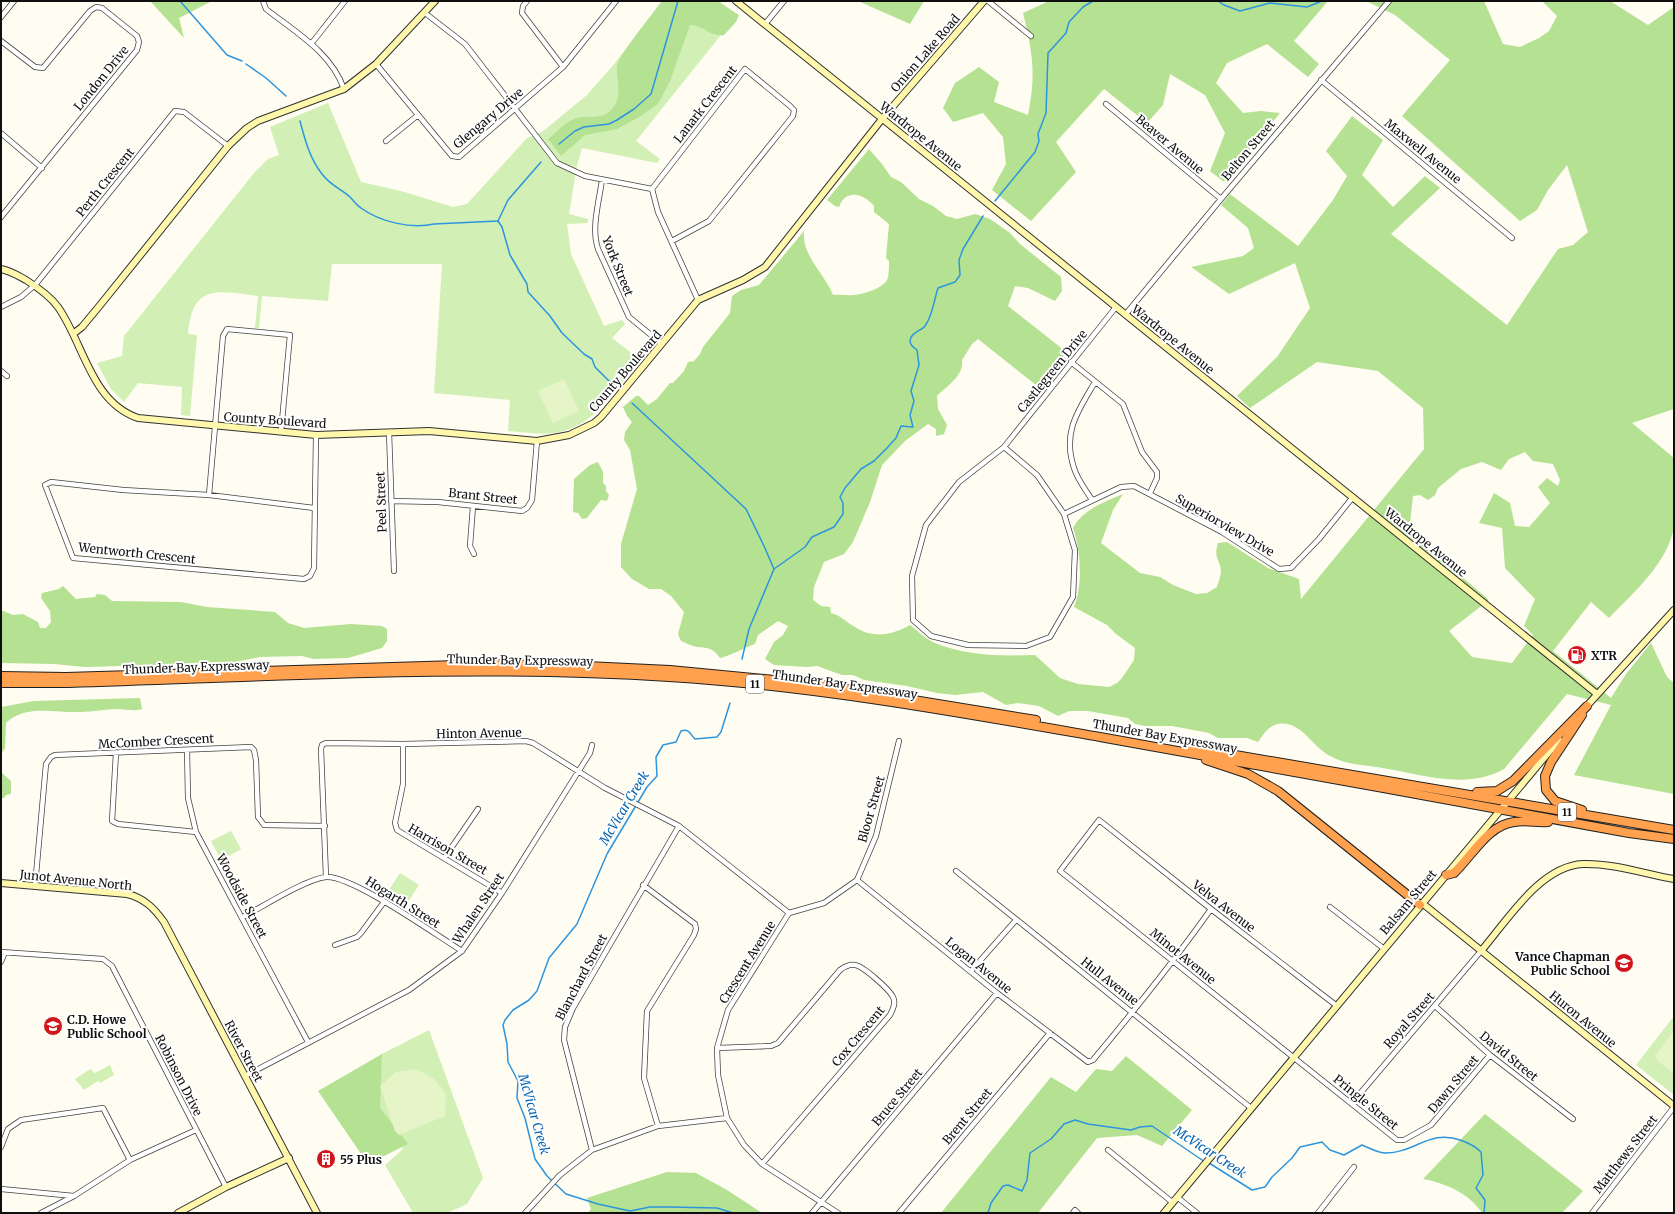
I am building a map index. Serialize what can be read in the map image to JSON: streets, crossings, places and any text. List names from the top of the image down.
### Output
{
  "streets": {
    "highway": ["Thunder Bay Expressway", "11"],
    "street": [
      "Onion Lake Road",
      "London Drive",
      "Lanark Crescent",
      "Glengary Drive",
      "Wardrope Avenue",
      "Beaver Avenue",
      "Belton Street",
      "Maxwell Avenue",
      "Perth Crescent",
      "York Street",
      "County Boulevard",
      "Castlegreen Drive",
      "Brant Street",
      "Peel Street",
      "Superiorview Drive",
      "Wentworth Crescent",
      "Hinton Avenue",
      "McComber Crescent",
      "Bloor Street",
      "Harrison Street",
      "Junot Avenue North",
      "Woodside Street",
      "Hogarth Street",
      "Balsam Street",
      "Velva Avenue",
      "Whalen Street",
      "Minot Avenue",
      "Crescent Avenue",
      "Logan Avenue",
      "Blanchard Street",
      "Hull Avenue",
      "Huron Avenue",
      "Royal Street",
      "Cox Crescent",
      "River Street",
      "David Street",
      "Robinson Drive",
      "Dawn Street",
      "Bruce Street",
      "Pringle Street",
      "Brent Street",
      "Matthews Street"
    ]
  },
  "crossings": [
    ["Onion Lake Road", "Wardrope Avenue"],
    ["Onion Lake Road", "County Boulevard"],
    ["Wardrope Avenue", "Belton Street"],
    ["Wardrope Avenue", "County Boulevard"],
    ["Wardrope Avenue", "Castlegreen Drive"],
    ["Wardrope Avenue", "Superiorview Drive"],
    ["Wardrope Avenue", "Balsam Street"],
    ["Beaver Avenue", "Belton Street"],
    ["Belton Street", "Maxwell Avenue"],
    ["Perth Crescent", "County Boulevard"],
    ["York Street", "County Boulevard"],
    ["County Boulevard", "Brant Street"],
    ["County Boulevard", "Peel Street"],
    ["County Boulevard", "Wentworth Crescent"],
    ["Castlegreen Drive", "Superiorview Drive"],
    ["Brant Street", "Peel Street"],
    ["Thunder Bay Expressway", "Balsam Street"],
    ["Hinton Avenue", "McComber Crescent"],
    ["Hinton Avenue", "Harrison Street"],
    ["Hinton Avenue", "Hogarth Street"],
    ["Hinton Avenue", "Whalen Street"],
    ["Hinton Avenue", "Crescent Avenue"],
    ["Hinton Avenue", "Blanchard Street"],
    ["McComber Crescent", "Junot Avenue North"],
    ["McComber Crescent", "Woodside Street"],
    ["Bloor Street", "Crescent Avenue"],
    ["Bloor Street", "Logan Avenue"],
    ["Harrison Street", "Whalen Street"],
    ["Junot Avenue North", "River Street"],
    ["Woodside Street", "Whalen Street"],
    ["Hogarth Street", "Whalen Street"],
    ["Balsam Street", "Velva Avenue"],
    ["Balsam Street", "Minot Avenue"],
    ["Balsam Street", "Hull Avenue"],
    ["Balsam Street", "Huron Avenue"],
    ["Balsam Street", "Pringle Street"],
    ["Velva Avenue", "Minot Avenue"],
    ["Whalen Street", "River Street"],
    ["Minot Avenue", "Pringle Street"],
    ["Crescent Avenue", "Logan Avenue"],
    ["Crescent Avenue", "Cox Crescent"],
    ["Crescent Avenue", "Bruce Street"],
    ["Logan Avenue", "Hull Avenue"],
    ["Logan Avenue", "Bruce Street"],
    ["Logan Avenue", "Brent Street"],
    ["Huron Avenue", "Royal Street"],
    ["Huron Avenue", "Matthews Street"],
    ["Royal Street", "David Street"],
    ["Royal Street", "Pringle Street"],
    ["David Street", "Dawn Street"],
    ["Dawn Street", "Pringle Street"]
  ],
  "water": ["McVicar Creek"],
  "places": {
    "fuel station": ["XTR"],
    "school or university": ["Vance Chapman Public School", "C.D. Howe Public School"],
    "building": ["55 Plus"]
  }
}
